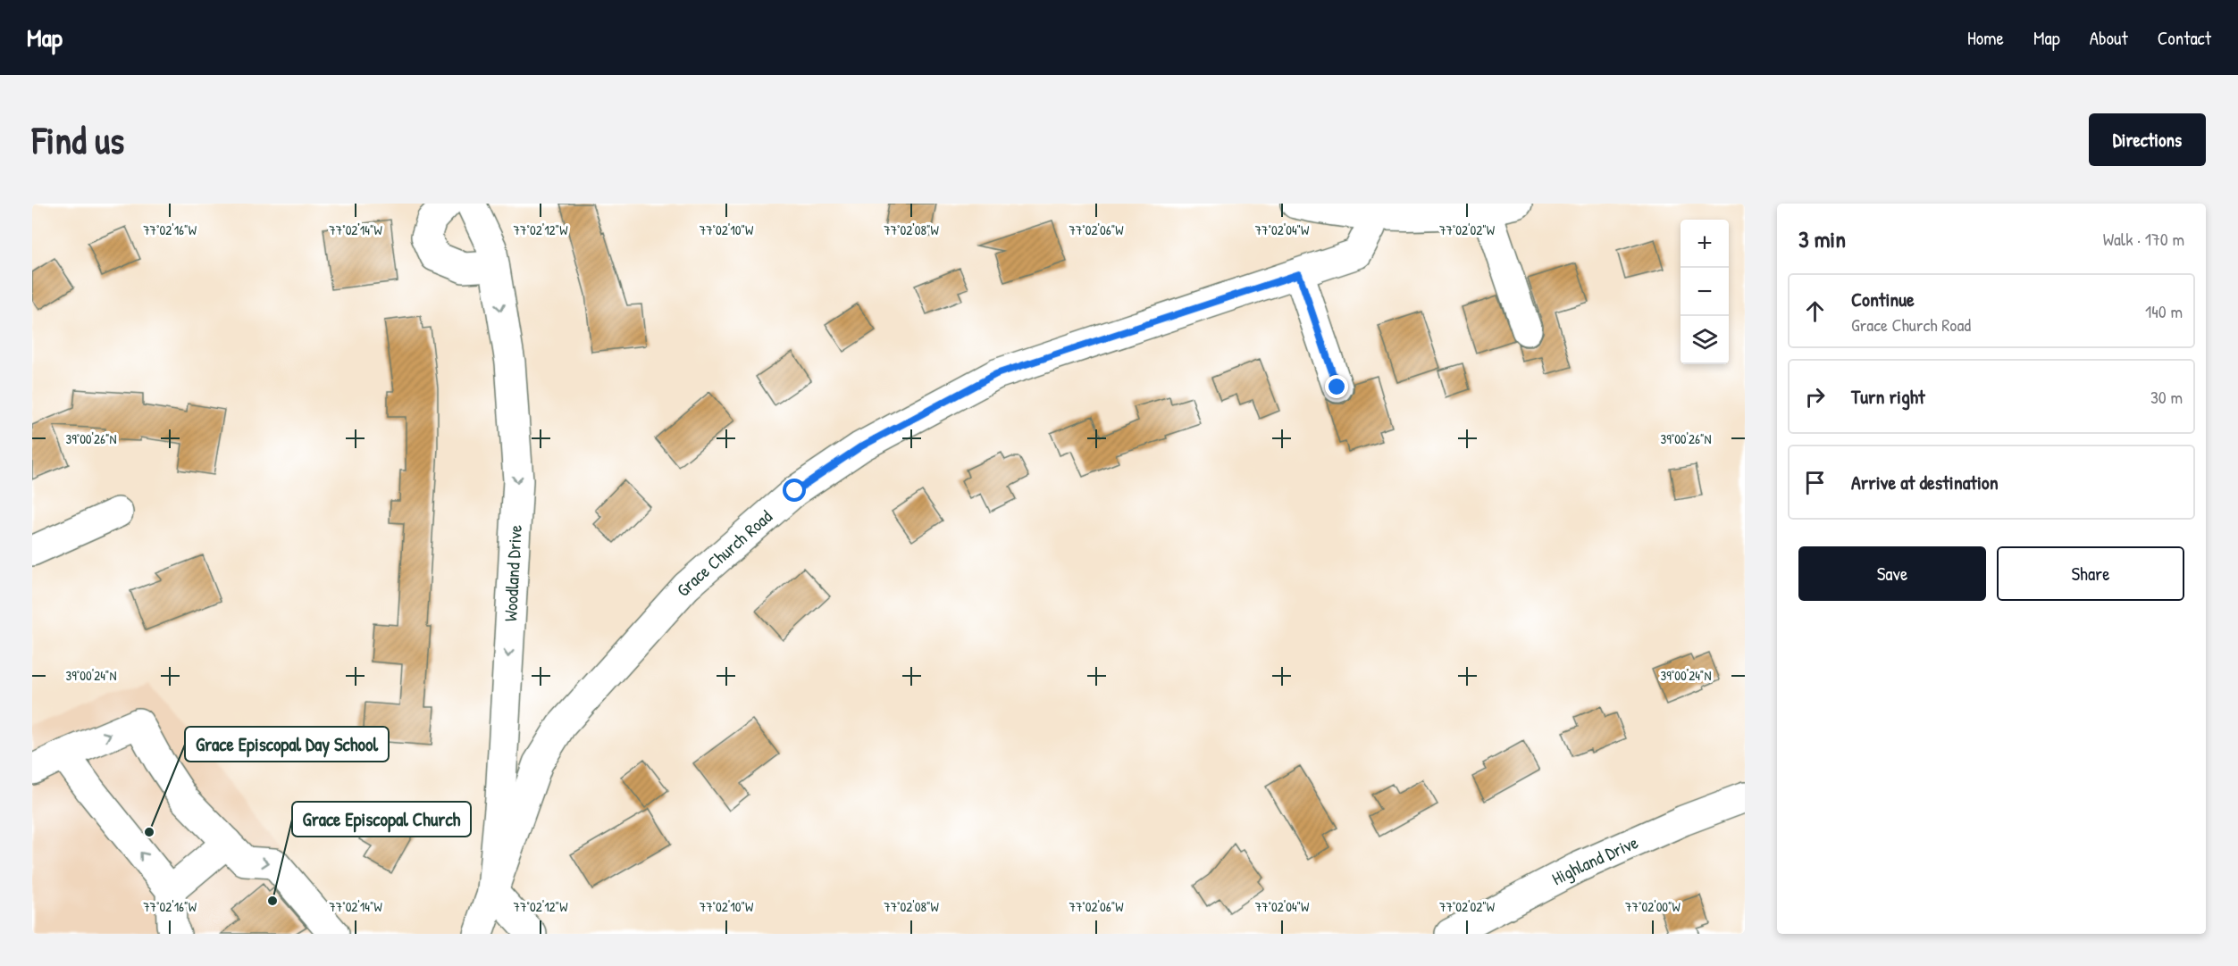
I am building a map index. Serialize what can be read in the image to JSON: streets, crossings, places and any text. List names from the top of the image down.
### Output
{
  "streets": {
    "street": ["Grace Church Road", "Woodland Drive", "Highland Drive"]
  },
  "crossings": [
    ["Grace Church Road", "Woodland Drive"]
  ],
  "one_way": ["Woodland Drive"],
  "places": ["Grace Episcopal Day School", "Grace Episcopal Church"],
  "page": {
    "header": "Map",
    "nav": [
      "Home",
      "Map",
      "About",
      "Contact"
    ],
    "buttons": [
      "Directions",
      ["Save", "Share"]
    ],
    "title": "Find us",
    "heading": ["3 min", "Walk · 170 m"],
    "map_buttons": ["+", "−"],
    "list": [
      ["Continue", "Grace Church Road", "140 m"],
      ["Turn right", "30 m"],
      "Arrive at destination"
    ]
  },
  "coordinates": [
    "77°02'16\"W",
    "77°02'14\"W",
    "77°02'12\"W",
    "77°02'10\"W",
    "77°02'08\"W",
    "77°02'06\"W",
    "77°02'04\"W",
    "77°02'02\"W",
    "39°00'26\"N",
    "39°00'24\"N",
    "77°02'00\"W"
  ]
}
